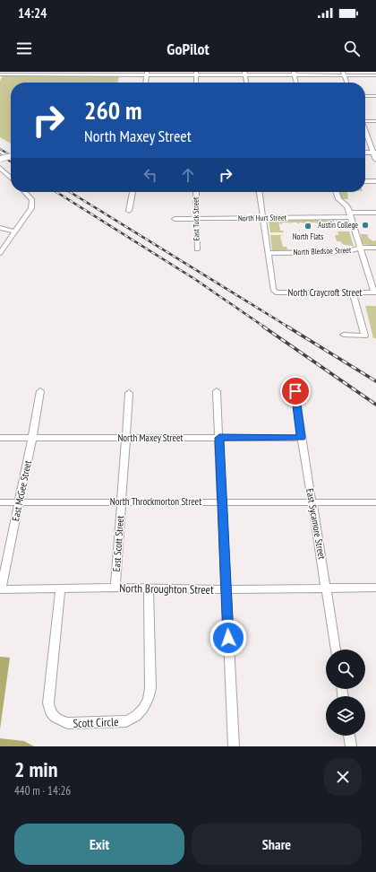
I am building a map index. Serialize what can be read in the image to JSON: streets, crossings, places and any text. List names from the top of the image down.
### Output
{
  "streets": {
    "street": [
      "North Hurt Street",
      "East Tuck Street",
      "North Bledsoe Street",
      "North Craycroft Street",
      "North Maxey Street",
      "East McGee Street",
      "North Throckmorton Street",
      "East Sycamore Street",
      "East Scott Street",
      "North Broughton Street",
      "Scott Circle"
    ]
  },
  "crossings": [
    ["North Hurt Street", "East Tuck Street"],
    ["North Bledsoe Street", "North Craycroft Street"],
    ["North Maxey Street", "East McGee Street"],
    ["North Maxey Street", "East Sycamore Street"],
    ["North Maxey Street", "East Scott Street"],
    ["East McGee Street", "North Throckmorton Street"],
    ["East McGee Street", "North Broughton Street"],
    ["North Throckmorton Street", "East Sycamore Street"],
    ["North Throckmorton Street", "East Scott Street"],
    ["East Sycamore Street", "North Broughton Street"],
    ["East Scott Street", "North Broughton Street"],
    ["North Broughton Street", "Scott Circle"]
  ],
  "places": ["Austin College", "North Flats"],
  "page": {
    "status": "14:24",
    "header": "GoPilot",
    "turn": ["260 m", "North Maxey Street"],
    "heading": ["2 min", "440 m · 14:26"],
    "buttons": ["Exit", "Share"]
  }
}
